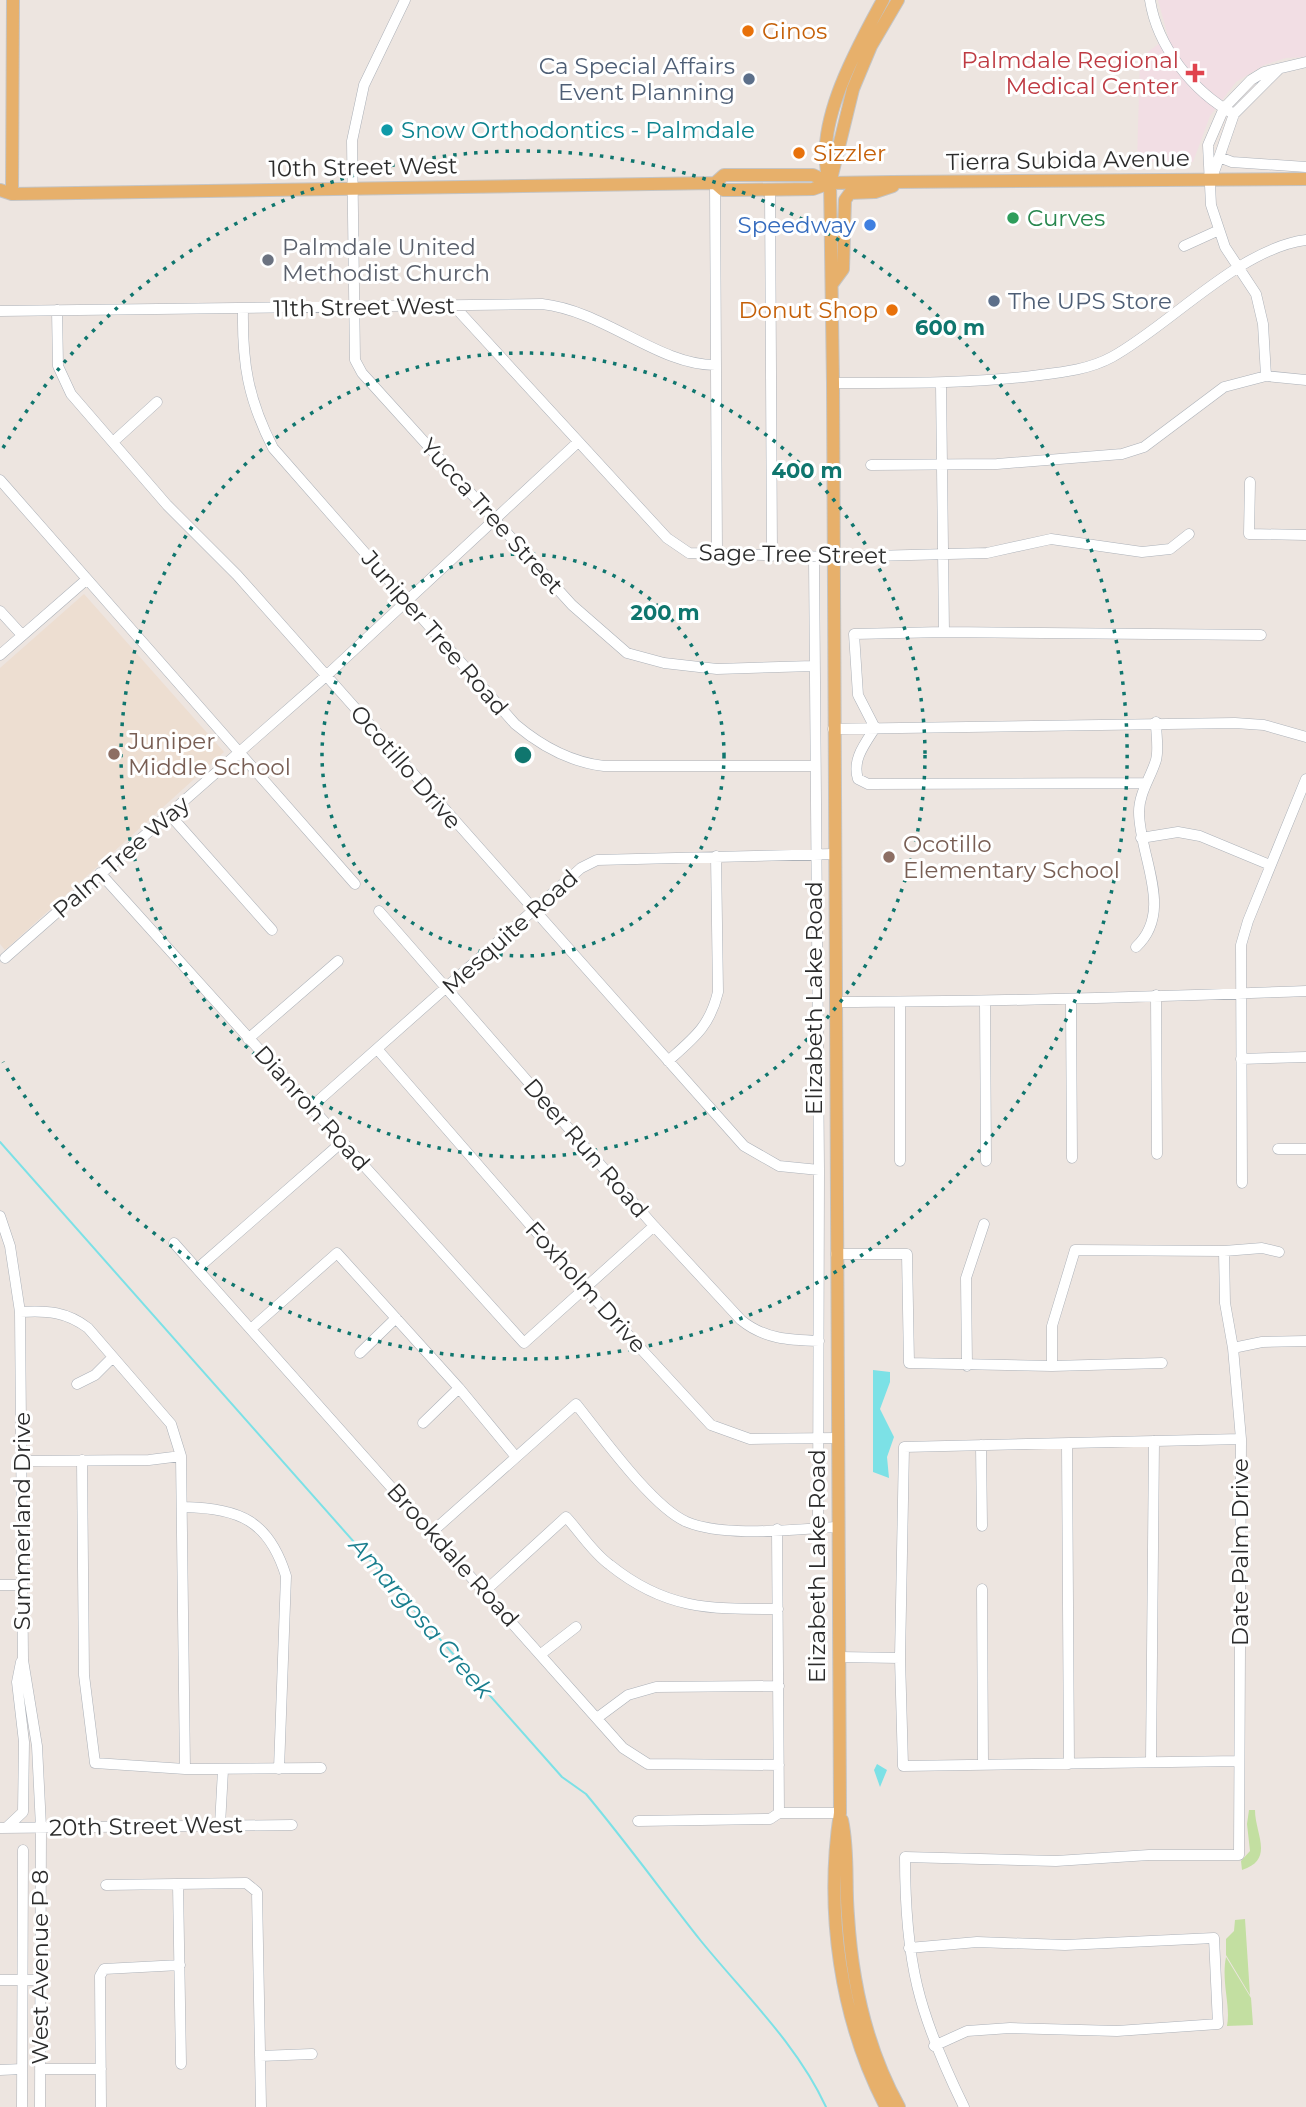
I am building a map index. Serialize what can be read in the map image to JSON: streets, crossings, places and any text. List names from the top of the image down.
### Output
{
  "streets": {
    "main road": ["Tierra Subida Avenue", "10th Street West", "Elizabeth Lake Road"],
    "street": [
      "11th Street West",
      "Yucca Tree Street",
      "Sage Tree Street",
      "Juniper Tree Road",
      "Ocotillo Drive",
      "Palm Tree Way",
      "Mesquite Road",
      "Dianron Road",
      "Deer Run Road",
      "Foxholm Drive",
      "Summerland Drive",
      "Date Palm Drive",
      "Brookdale Road",
      "20th Street West",
      "West Avenue P 8"
    ]
  },
  "crossings": [
    ["Tierra Subida Avenue", "10th Street West"],
    ["Tierra Subida Avenue", "Elizabeth Lake Road"],
    ["10th Street West", "Yucca Tree Street"],
    ["10th Street West", "Elizabeth Lake Road"],
    ["11th Street West", "Yucca Tree Street"],
    ["11th Street West", "Sage Tree Street"],
    ["11th Street West", "Juniper Tree Road"],
    ["11th Street West", "Ocotillo Drive"],
    ["Yucca Tree Street", "Palm Tree Way"],
    ["Sage Tree Street", "Palm Tree Way"],
    ["Sage Tree Street", "Elizabeth Lake Road"],
    ["Juniper Tree Road", "Palm Tree Way"],
    ["Ocotillo Drive", "Palm Tree Way"],
    ["Ocotillo Drive", "Mesquite Road"],
    ["Palm Tree Way", "Dianron Road"],
    ["Mesquite Road", "Elizabeth Lake Road"],
    ["Mesquite Road", "Dianron Road"],
    ["Mesquite Road", "Deer Run Road"],
    ["Mesquite Road", "Foxholm Drive"],
    ["Elizabeth Lake Road", "Foxholm Drive"],
    ["Dianron Road", "Foxholm Drive"],
    ["Summerland Drive", "20th Street West"],
    ["Summerland Drive", "West Avenue P 8"],
    ["20th Street West", "West Avenue P 8"]
  ],
  "water": ["Amargosa Creek"],
  "places": {
    "other": [
      "Ginos",
      "Ca Special Affairs Event Planning",
      "Snow Orthodontics - Palmdale",
      "Sizzler",
      "Curves",
      "Speedway",
      "Palmdale United Methodist Church",
      "The UPS Store",
      "Donut Shop",
      "Juniper Middle School",
      "Ocotillo Elementary School"
    ],
    "health": ["Palmdale Regional Medical Center"]
  },
  "rings": ["600 m", "400 m", "200 m"]
}
